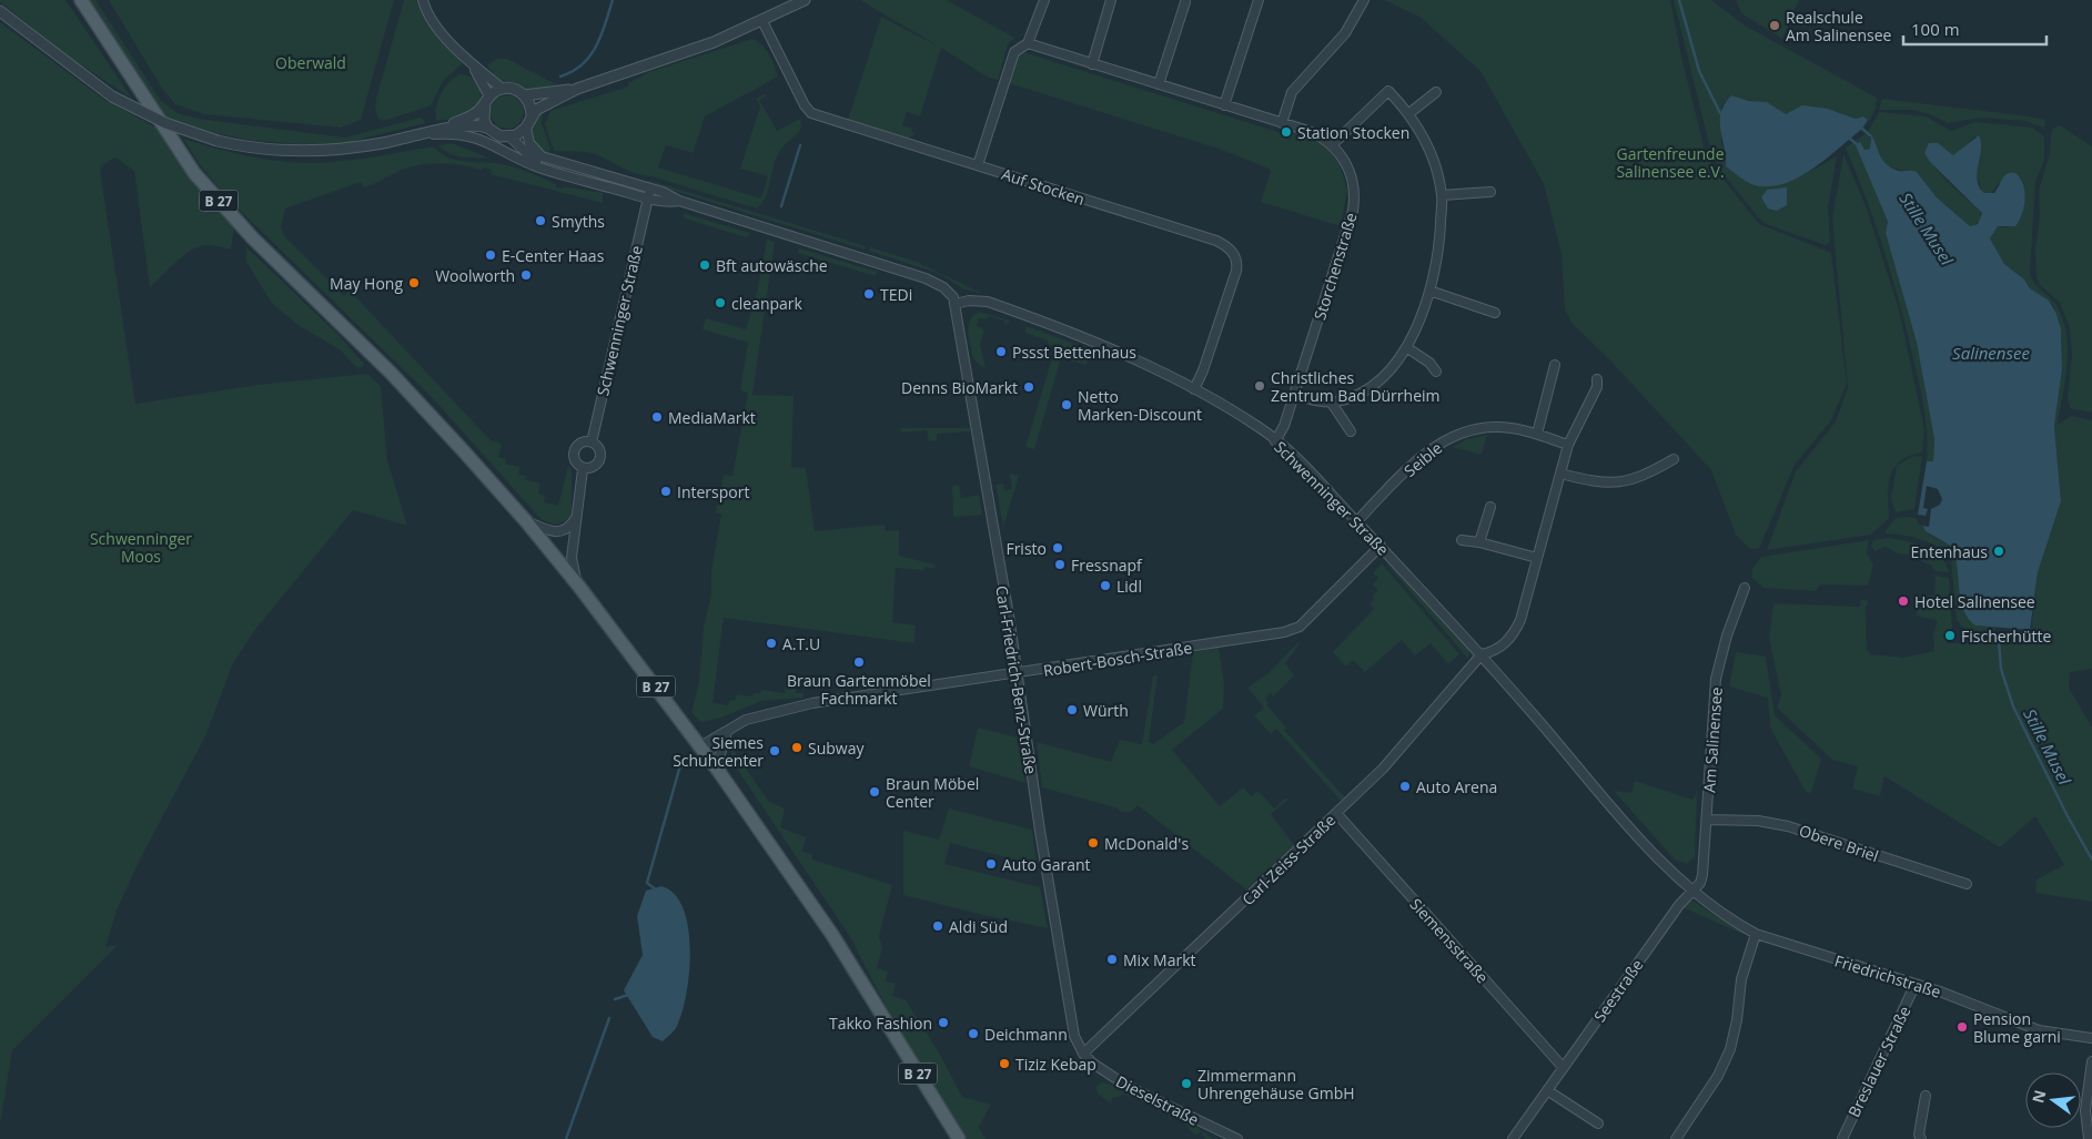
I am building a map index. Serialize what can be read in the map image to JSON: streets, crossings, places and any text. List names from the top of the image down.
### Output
{
  "streets": {
    "main road": ["B 27"],
    "street": [
      "Auf Stocken",
      "Storchenstraße",
      "Schwenninger Straße",
      "Seible",
      "Robert-Bosch-Straße",
      "Carl-Friedrich-Benz-Straße",
      "Am Salinensee",
      "Obere Briel",
      "Carl-Zeiss-Straße",
      "Siemensstraße",
      "Friedrichstraße",
      "Seestraße",
      "Breslauer Straße",
      "Dieselstraße"
    ]
  },
  "crossings": [
    ["Auf Stocken", "Schwenninger Straße"],
    ["B 27", "Robert-Bosch-Straße"],
    ["Storchenstraße", "Schwenninger Straße"],
    ["Schwenninger Straße", "Seible"],
    ["Schwenninger Straße", "Robert-Bosch-Straße"],
    ["Schwenninger Straße", "Carl-Friedrich-Benz-Straße"],
    ["Schwenninger Straße", "Am Salinensee"],
    ["Schwenninger Straße", "Carl-Zeiss-Straße"],
    ["Schwenninger Straße", "Friedrichstraße"],
    ["Schwenninger Straße", "Seestraße"],
    ["Robert-Bosch-Straße", "Carl-Friedrich-Benz-Straße"],
    ["Carl-Friedrich-Benz-Straße", "Carl-Zeiss-Straße"],
    ["Carl-Friedrich-Benz-Straße", "Dieselstraße"],
    ["Am Salinensee", "Obere Briel"],
    ["Am Salinensee", "Friedrichstraße"],
    ["Am Salinensee", "Seestraße"],
    ["Carl-Zeiss-Straße", "Siemensstraße"],
    ["Carl-Zeiss-Straße", "Dieselstraße"],
    ["Siemensstraße", "Seestraße"],
    ["Friedrichstraße", "Seestraße"],
    ["Friedrichstraße", "Breslauer Straße"]
  ],
  "water": ["Stille Musel", "Salinensee"],
  "parks": ["Oberwald", "Gartenfreunde Salinensee e.V.", "Schwenninger Moos"],
  "places": [
    "Realschule Am Salinensee",
    "Station Stocken",
    "Smyths",
    "E-Center Haas",
    "Bft autowäsche",
    "Woolworth",
    "May Hong",
    "TEDi",
    "cleanpark",
    "Pssst Bettenhaus",
    "Christliches Zentrum Bad Dürrheim",
    "Denns BioMarkt",
    "Netto Marken-Discount",
    "MediaMarkt",
    "Intersport",
    "Fristo",
    "Entenhaus",
    "Fressnapf",
    "Lidl",
    "Hotel Salinensee",
    "Fischerhütte",
    "A.T.U",
    "Braun Gartenmöbel Fachmarkt",
    "Würth",
    "Subway",
    "Siemes Schuhcenter",
    "Auto Arena",
    "Braun Möbel Center",
    "McDonald's",
    "Auto Garant",
    "Aldi Süd",
    "Mix Markt",
    "Takko Fashion",
    "Pension Blume garni",
    "Deichmann",
    "Tiziz Kebap",
    "Zimmermann Uhrengehäuse GmbH"
  ],
  "scale_bar": "100 m",
  "north": "left"
}
